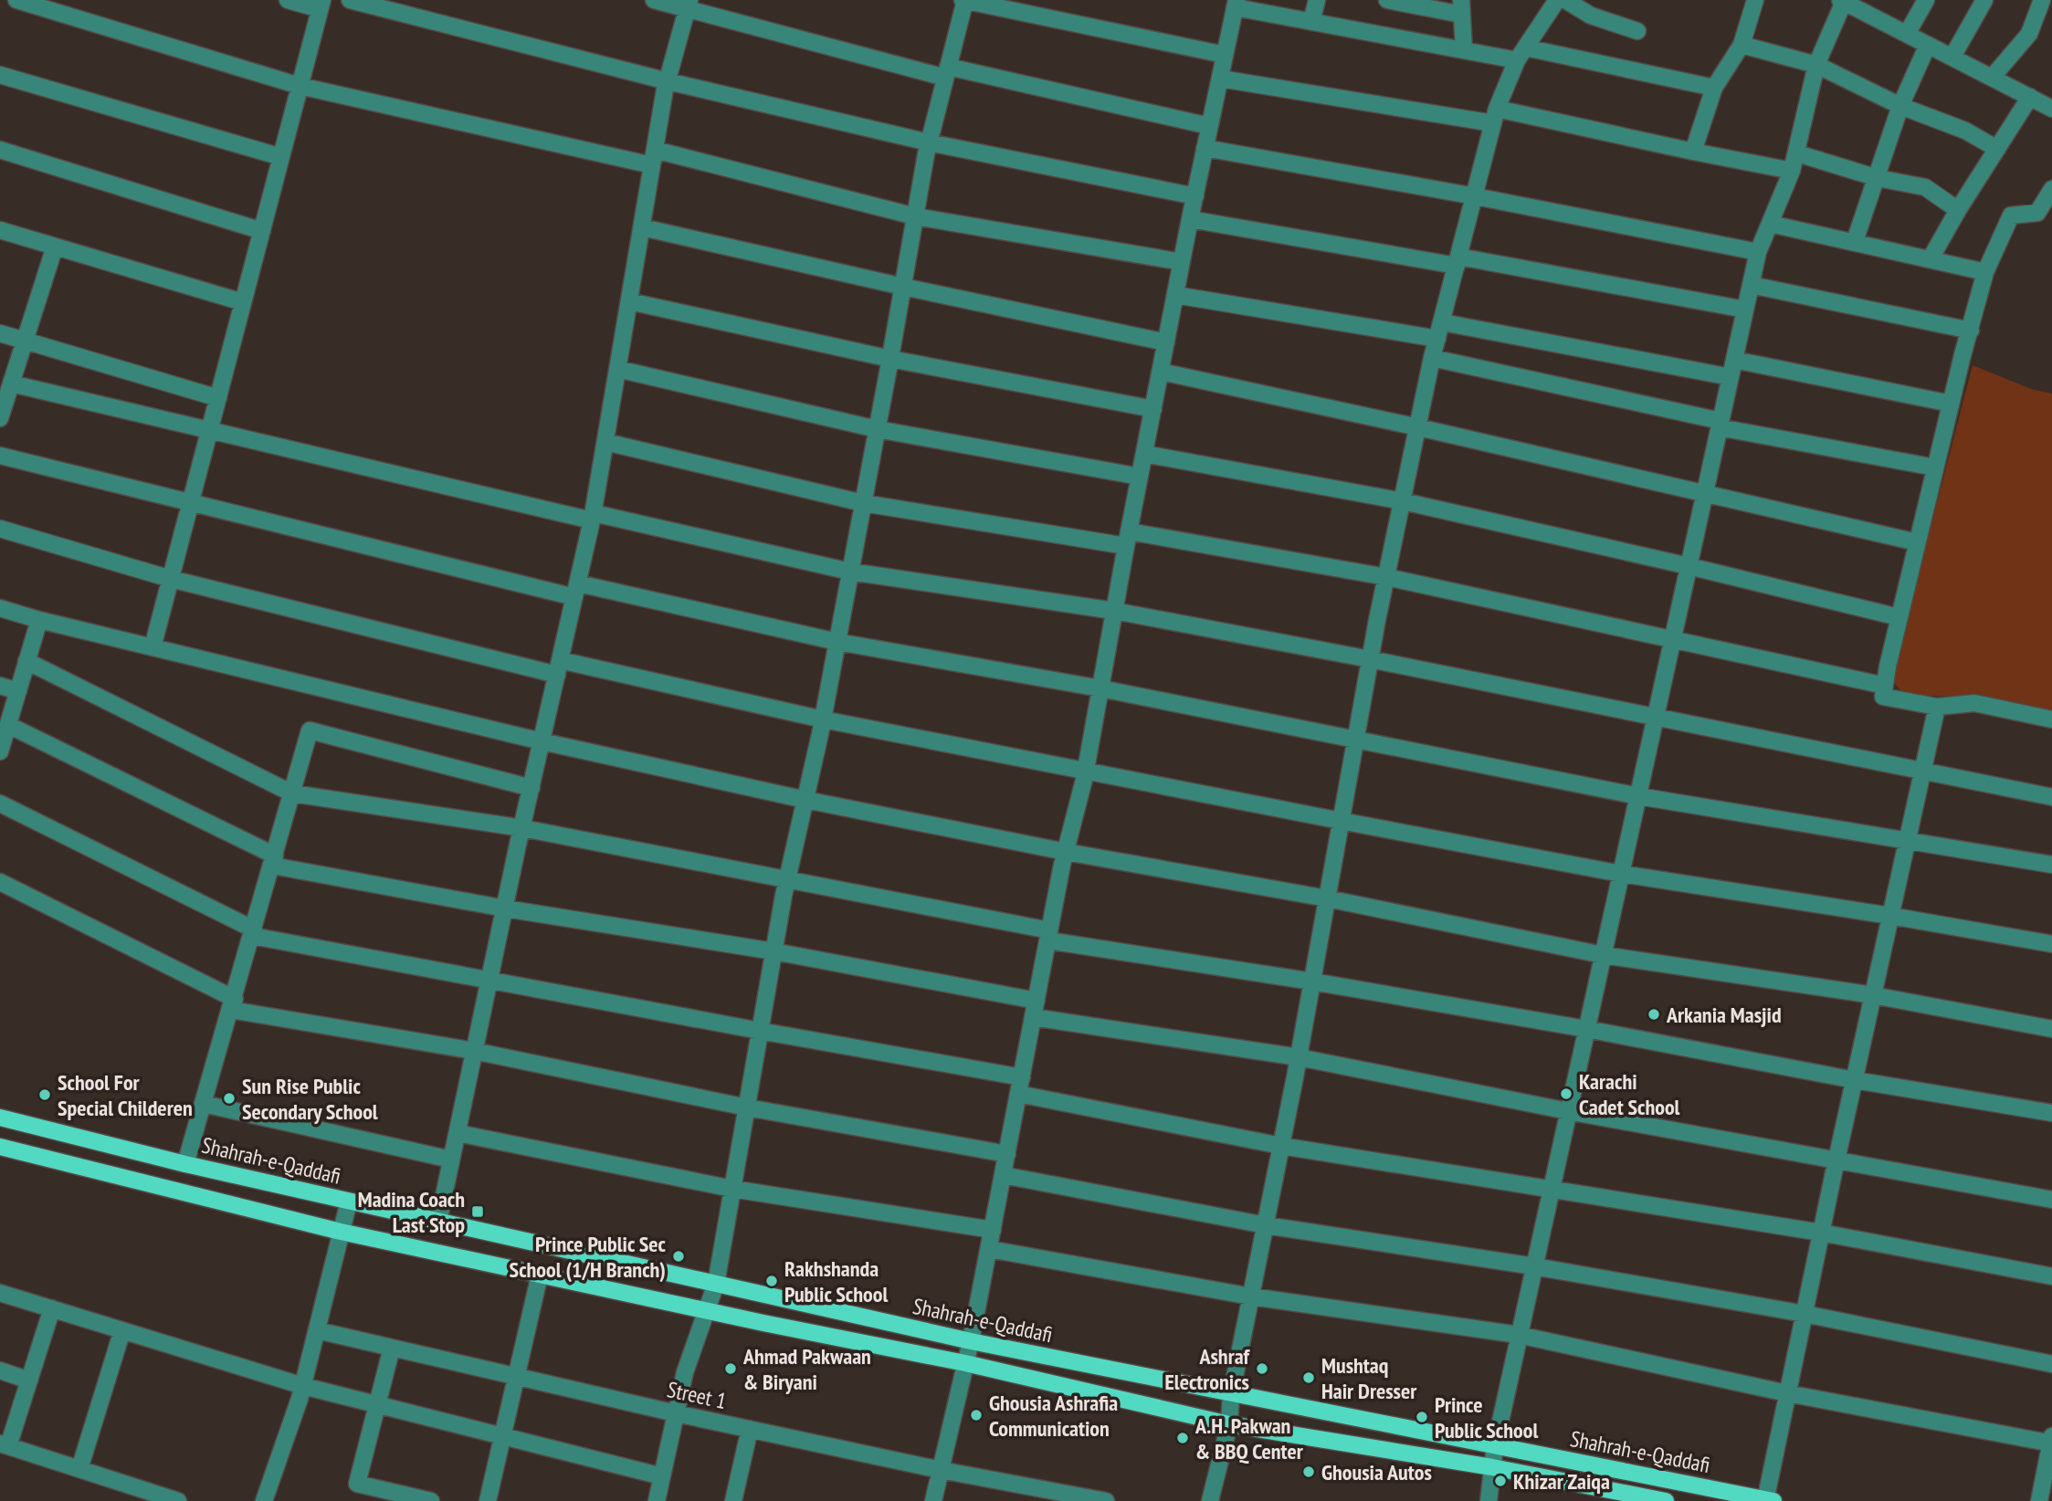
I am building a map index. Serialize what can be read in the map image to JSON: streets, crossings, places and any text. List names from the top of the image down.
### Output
{
  "streets": {
    "main road": ["Shahrah-e-Qaddafi"],
    "street": ["Street 1"]
  },
  "places": {
    "other": [
      "Arkania Masjid",
      "Karachi Cadet School",
      "School For Special Childeren",
      "Sun Rise Public Secondary School",
      "Prince Public Sec School (1/H Branch)",
      "Rakhshanda Public School",
      "Ahmad Pakwaan & Biryani",
      "Ashraf Electronics",
      "Mushtaq Hair Dresser",
      "Ghousia Ashrafia Communication",
      "Prince Public School",
      "A.H. Pakwan & BBQ Center",
      "Ghousia Autos",
      "Khizar Zaiqa"
    ],
    "transit": ["Madina Coach Last Stop"]
  }
}
